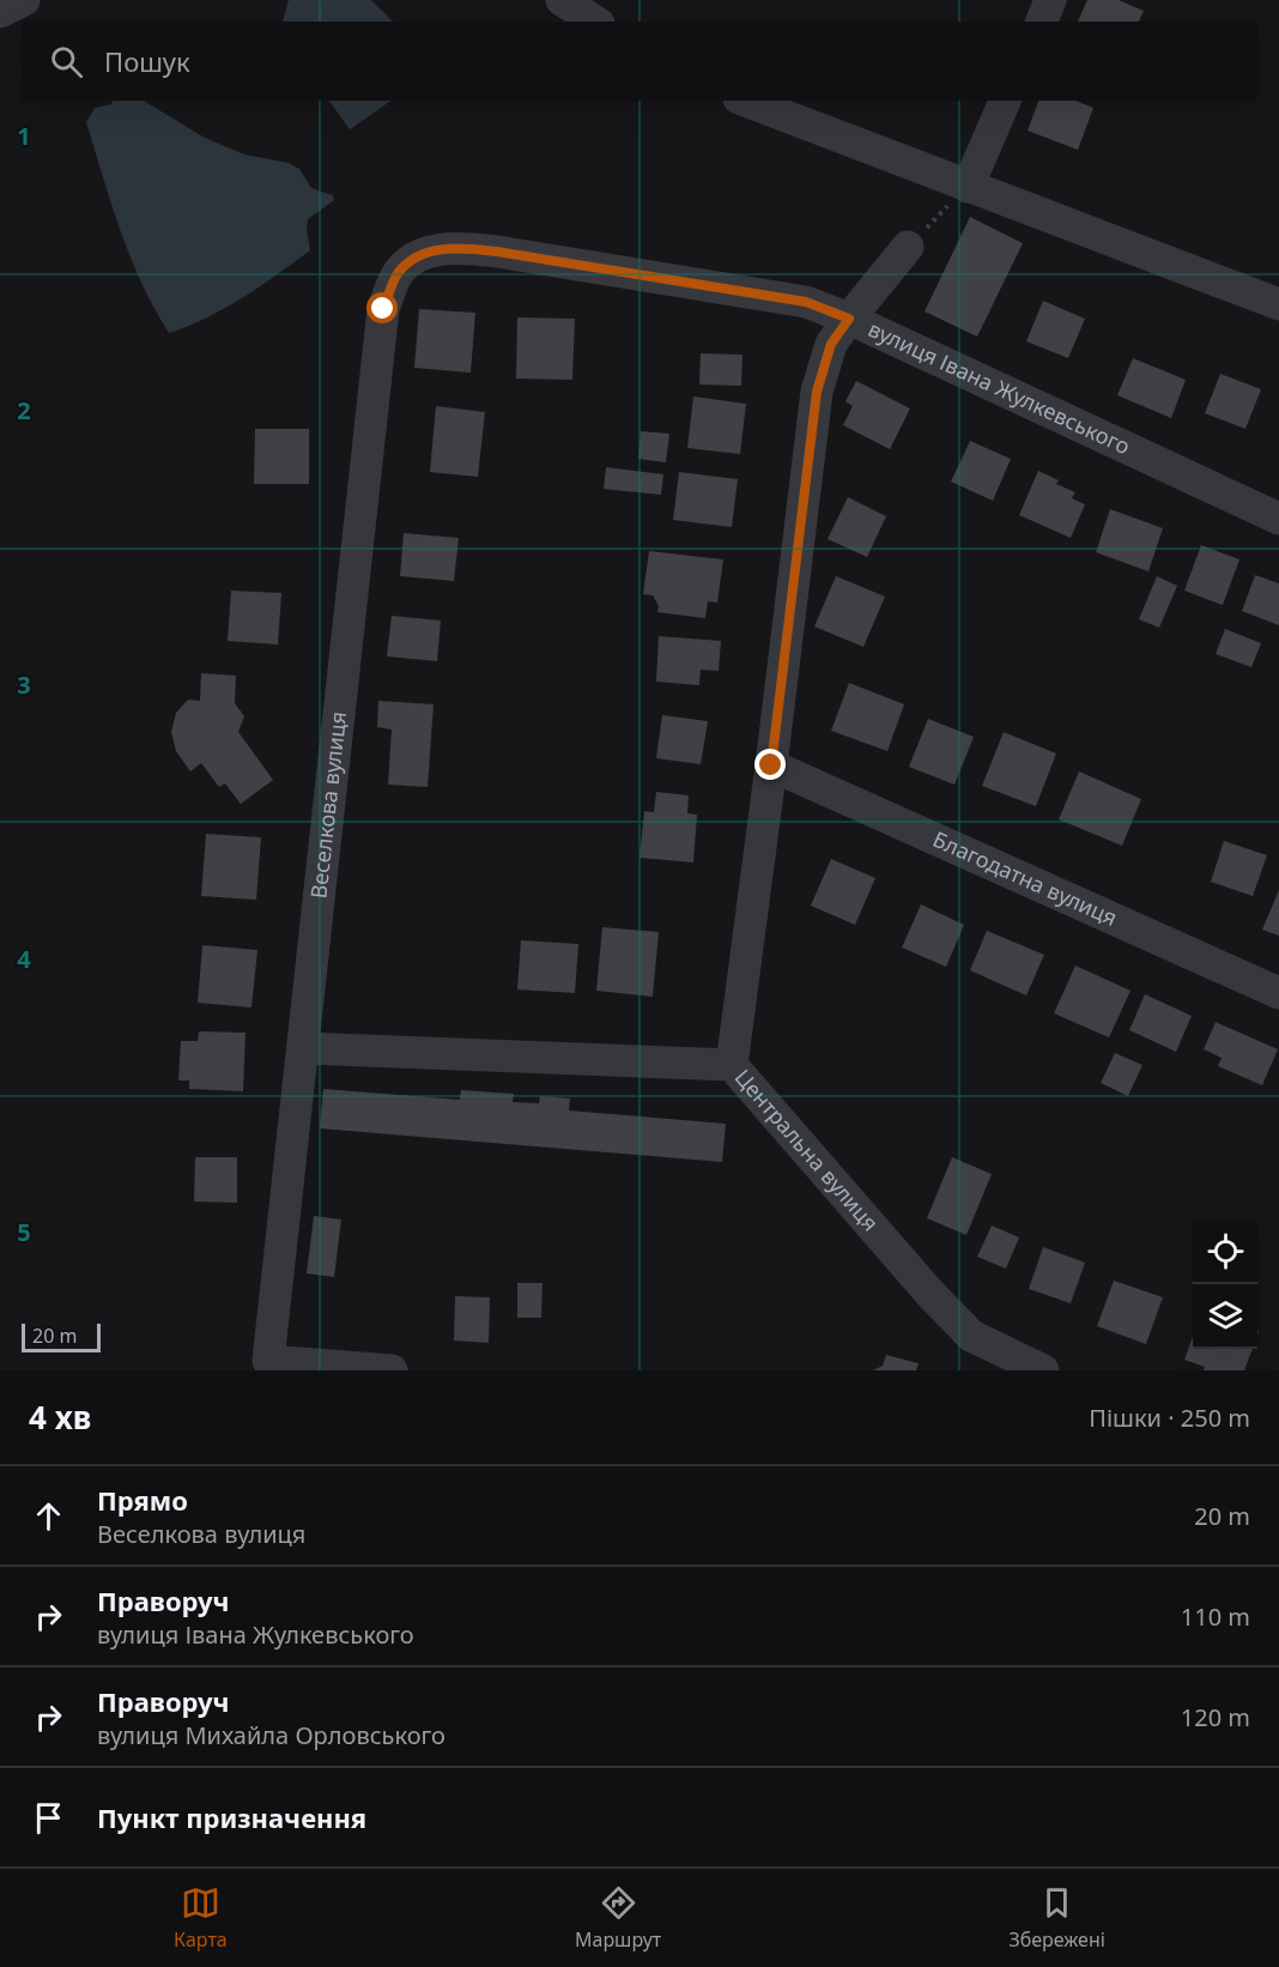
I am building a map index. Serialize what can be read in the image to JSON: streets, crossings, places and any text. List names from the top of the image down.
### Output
{
  "streets": {
    "street": [
      "вулиця Івана Жулкевського",
      "Веселкова вулиця",
      "Благодатна вулиця",
      "Центральна вулиця"
    ]
  },
  "crossings": [
    ["вулиця Івана Жулкевського", "Веселкова вулиця"],
    ["Веселкова вулиця", "Центральна вулиця"]
  ],
  "scale_bar": "20 m",
  "page": {
    "search": "Пошук",
    "scale": "20 m",
    "heading": ["4 хв", "Пішки · 250 m"],
    "list": [
      ["Прямо", "Веселкова вулиця", "20 m"],
      ["Праворуч", "вулиця Івана Жулкевського", "110 m"],
      ["Праворуч", "вулиця Михайла Орловського", "120 m"],
      "Пункт призначення"
    ],
    "nav": ["Карта", "Маршрут", "Збережені"]
  },
  "grid": {
    "rows": [
      "1",
      "2",
      "3",
      "4",
      "5"
    ]
  }
}
